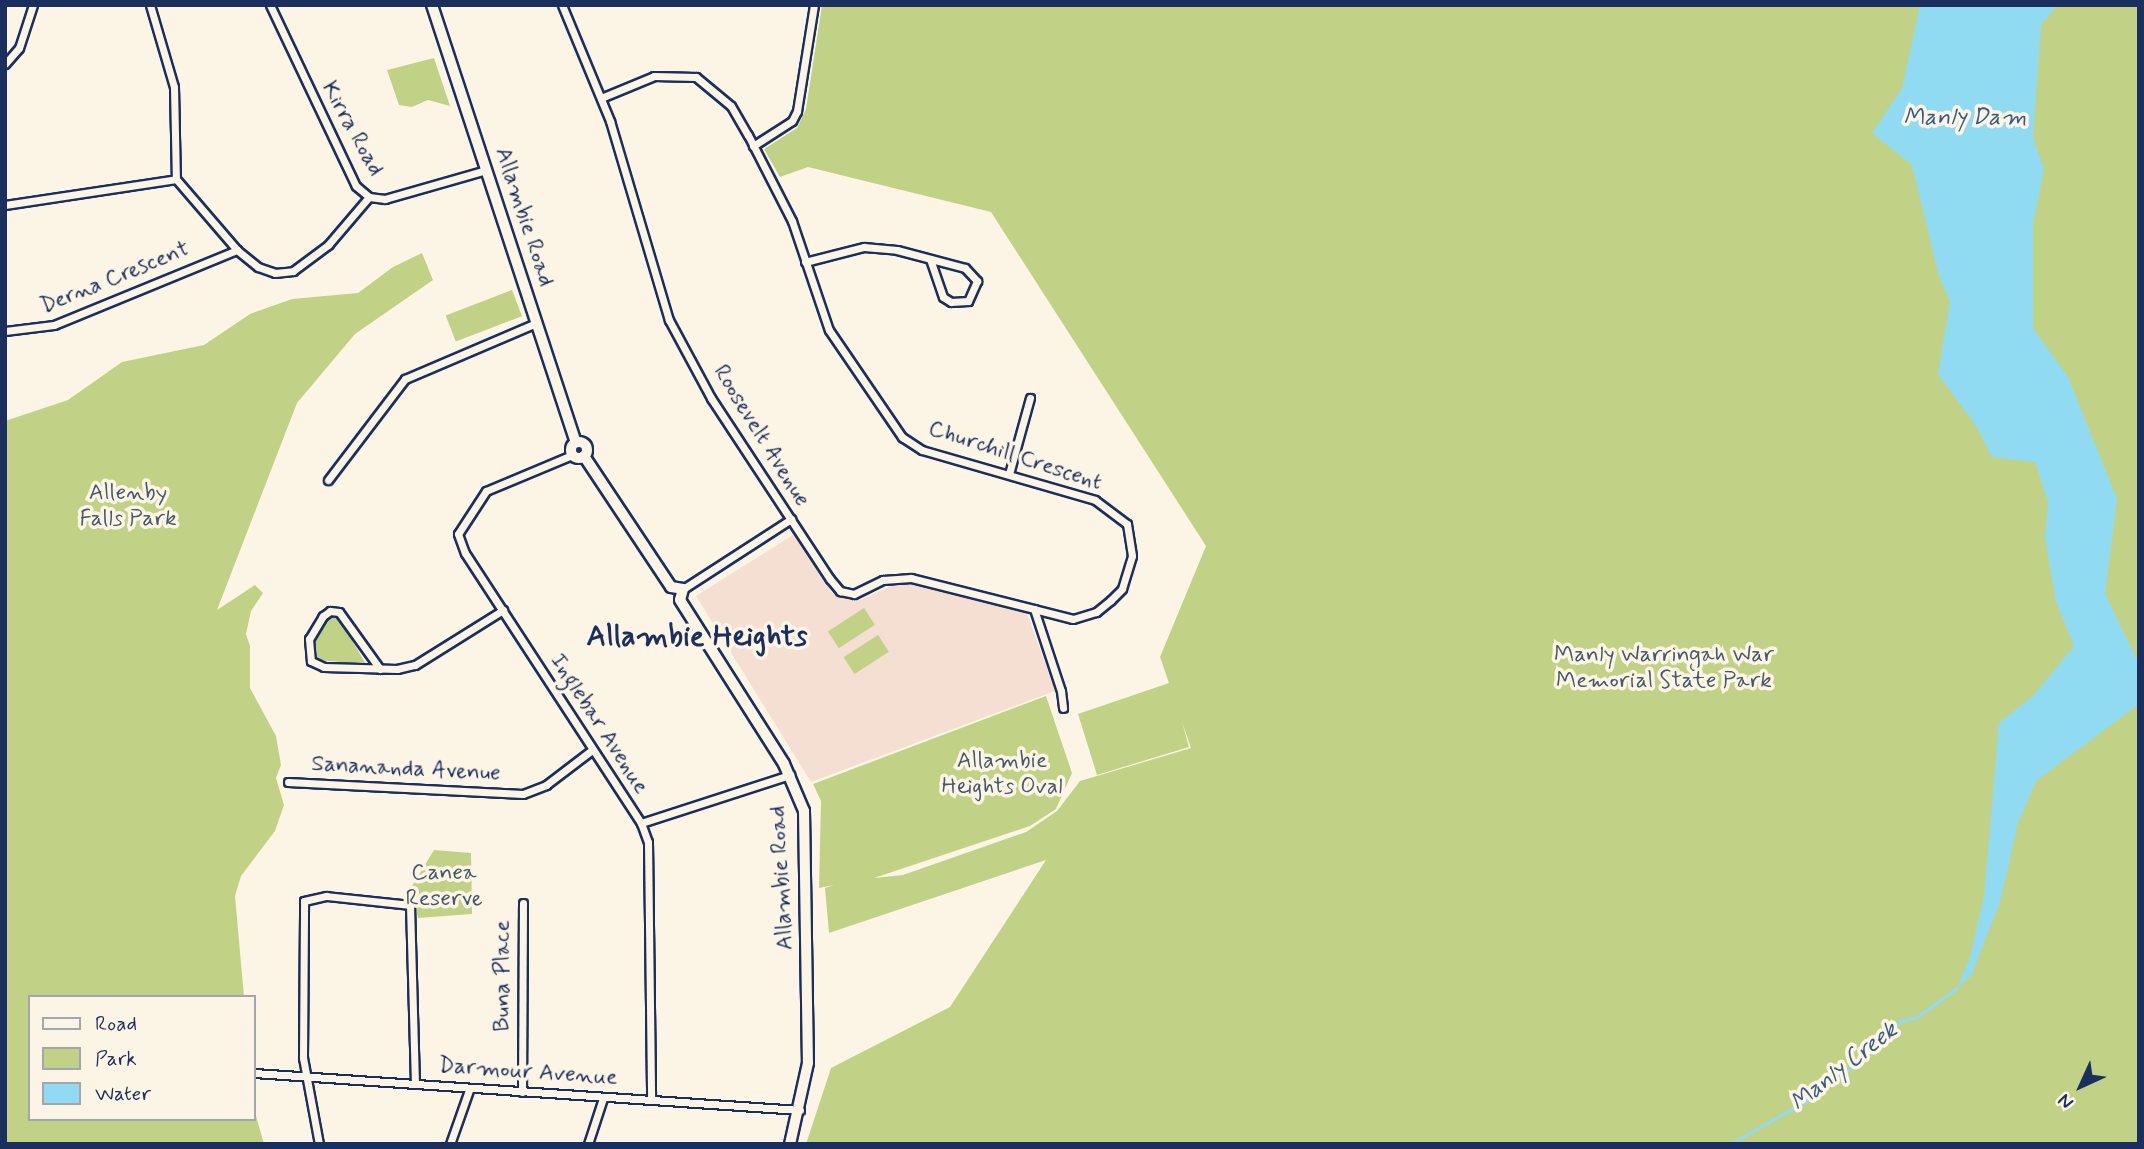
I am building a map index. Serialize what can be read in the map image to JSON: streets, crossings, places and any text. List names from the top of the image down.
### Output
{
  "streets": {
    "main road": ["Allambie Road"],
    "street": [
      "Kirra Road",
      "Derna Crescent",
      "Roosevelt Avenue",
      "Churchill Crescent",
      "Inglebar Avenue",
      "Sanananda Avenue",
      "Buna Place",
      "Darmour Avenue"
    ]
  },
  "crossings": [
    ["Kirra Road", "Allambie Road"],
    ["Allambie Road", "Inglebar Avenue"],
    ["Allambie Road", "Darmour Avenue"],
    ["Roosevelt Avenue", "Churchill Crescent"],
    ["Inglebar Avenue", "Sanananda Avenue"],
    ["Inglebar Avenue", "Darmour Avenue"],
    ["Buna Place", "Darmour Avenue"]
  ],
  "districts": ["Allambie Heights"],
  "water": ["Manly Dam", "Manly Creek"],
  "parks": [
    "Allenby Falls Park",
    "Manly Warringah War Memorial State Park",
    "Allambie Heights Oval",
    "Canea Reserve"
  ],
  "legend": ["Road", "Park", "Water"],
  "north": "bottom left"
}
